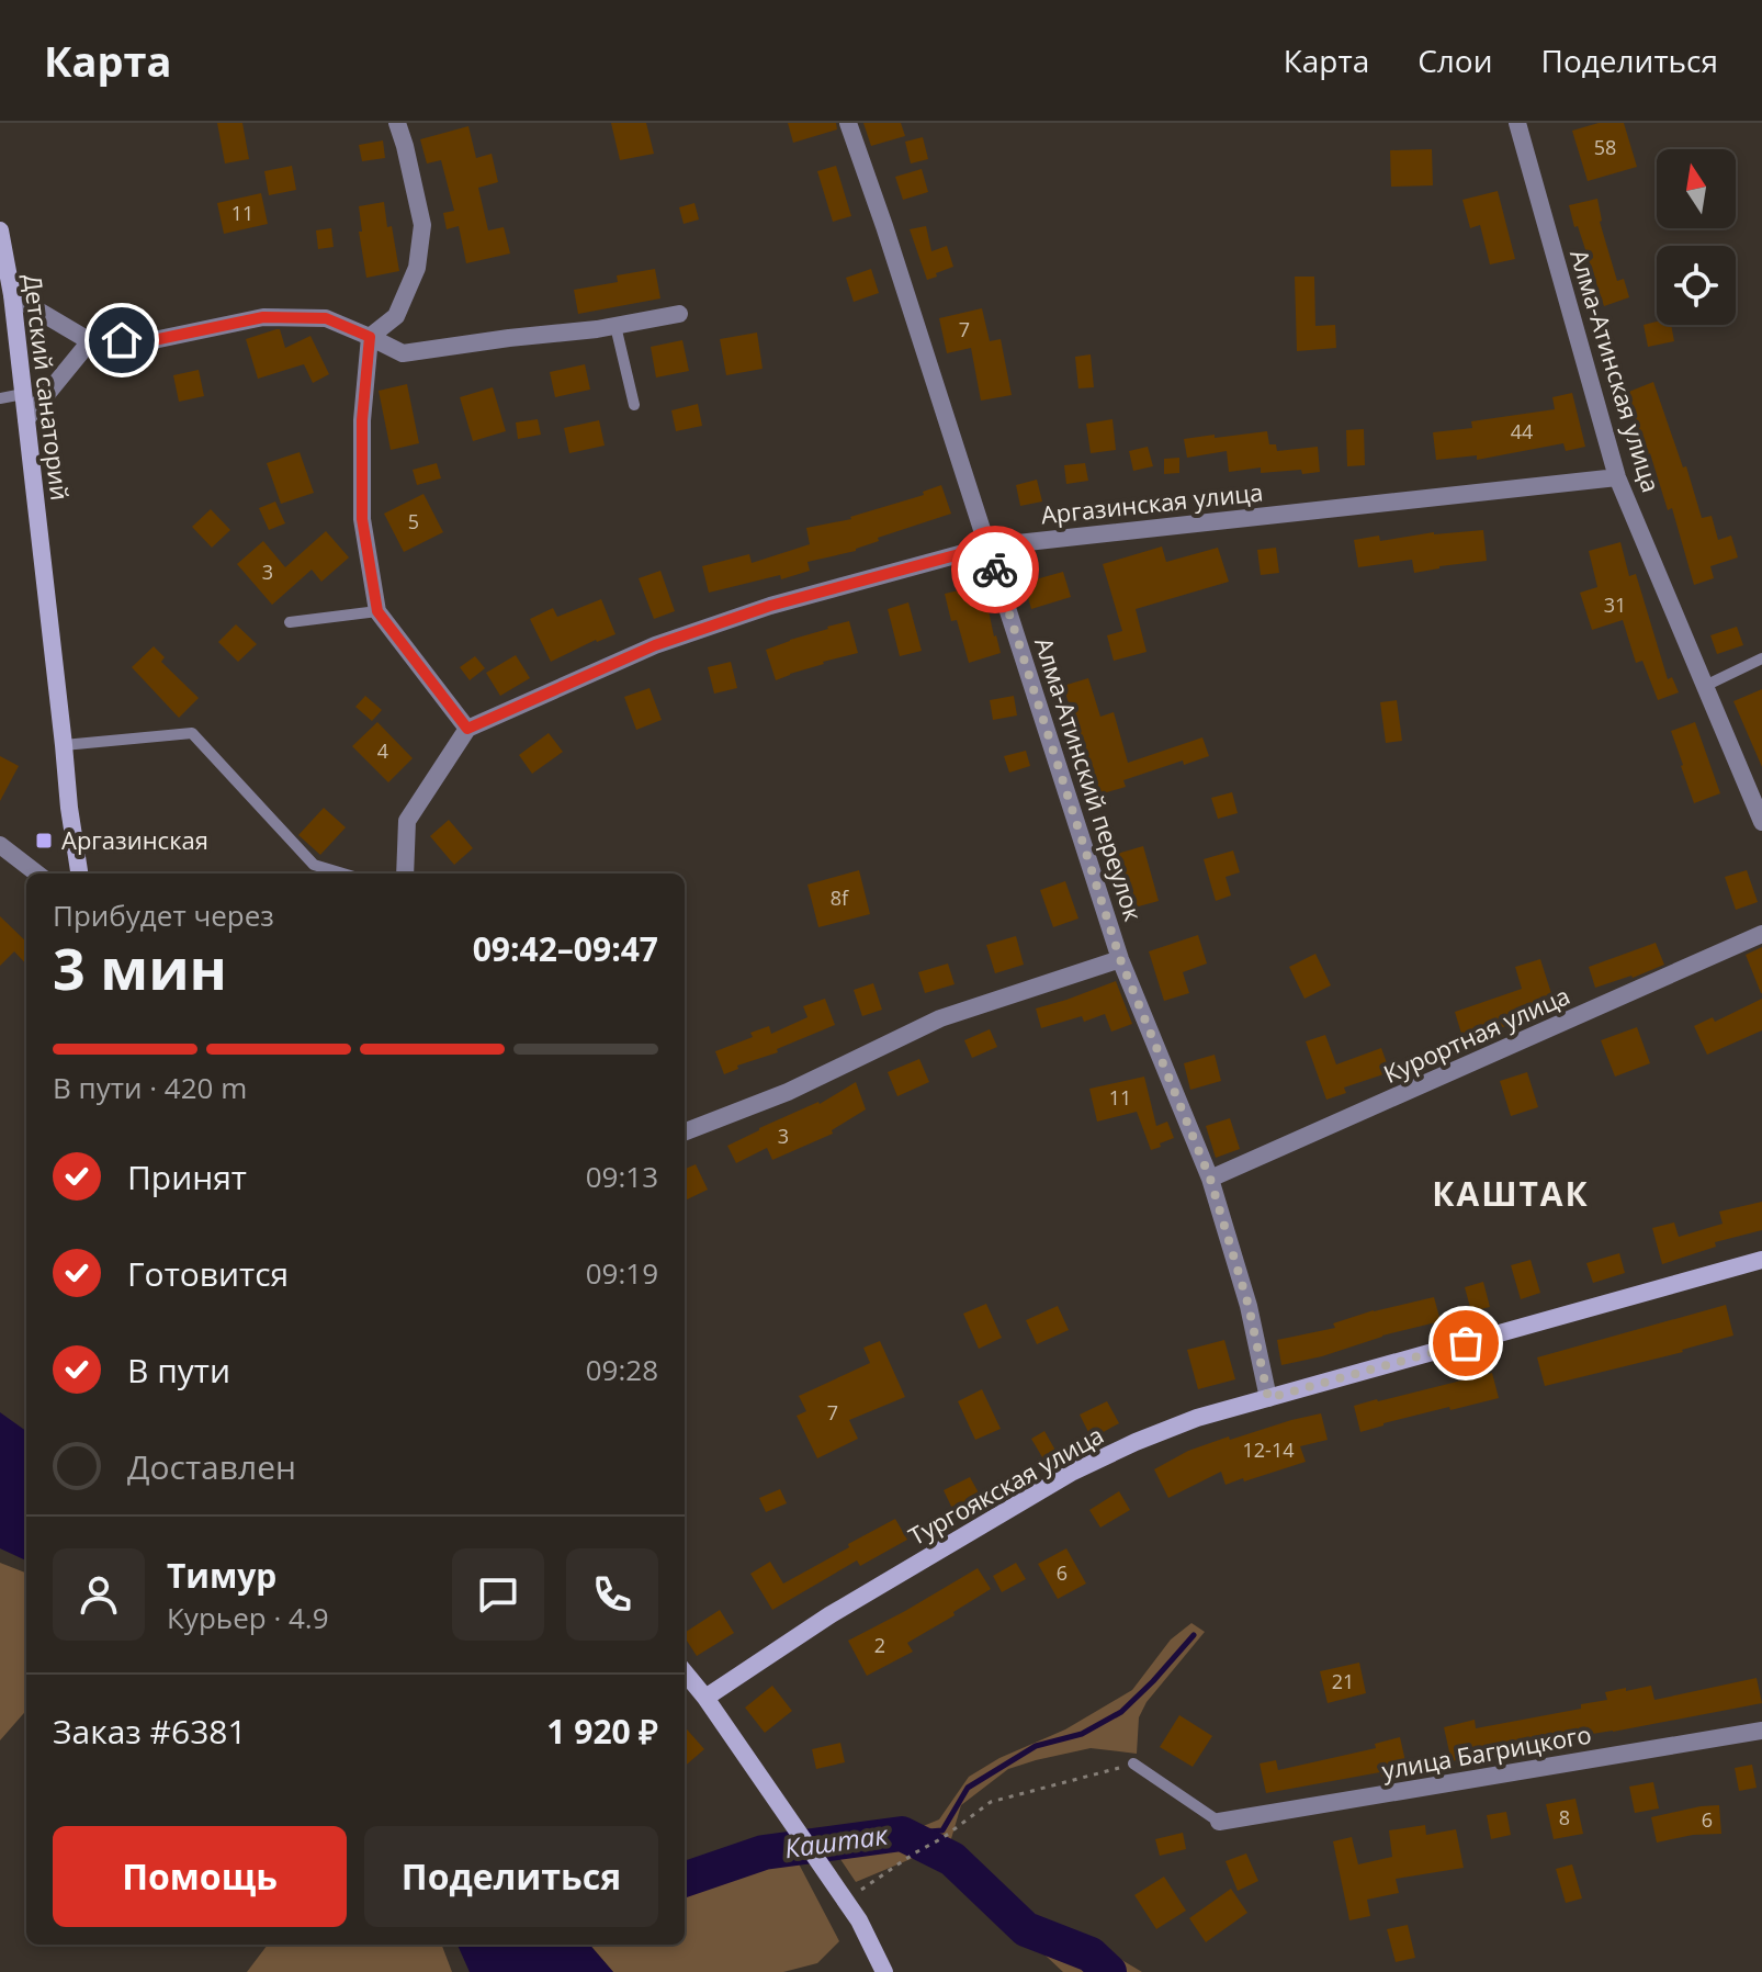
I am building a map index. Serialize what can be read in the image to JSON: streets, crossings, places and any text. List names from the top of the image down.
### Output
{
  "streets": {
    "main road": ["Детский санаторий", "Тургоякская улица"],
    "street": [
      "Алма-Атинская улица",
      "Аргазинская улица",
      "Алма-Атинский переулок",
      "Курортная улица",
      "улица Багрицкого"
    ]
  },
  "crossings": [
    ["Алма-Атинская улица", "Аргазинская улица"],
    ["Аргазинская улица", "Алма-Атинский переулок"],
    ["Алма-Атинский переулок", "Курортная улица"],
    ["Алма-Атинский переулок", "Тургоякская улица"]
  ],
  "districts": ["КАШТАК"],
  "water": ["Каштак"],
  "places": {
    "transit": ["Аргазинская"]
  },
  "house_numbers": [
    "58",
    "11",
    "7",
    "44",
    "5",
    "3",
    "31",
    "4",
    "8f",
    "11",
    "3",
    "7",
    "12-14",
    "6",
    "2",
    "21",
    "8",
    "6"
  ],
  "north": "top",
  "page": {
    "header": "Карта",
    "nav": ["Карта", "Слои", "Поделиться"],
    "heading": ["3 мин", "Прибудет через", "09:42–09:47"],
    "panel": [
      "Тимур",
      "Курьер · 4.9",
      "Заказ #6381",
      "1 920 ₽"
    ],
    "bar": "В пути · 420 m",
    "list": [
      ["Принят", "09:13"],
      ["Готовится", "09:19"],
      ["В пути", "09:28"],
      "Доставлен"
    ],
    "buttons": ["Помощь", "Поделиться"]
  }
}
